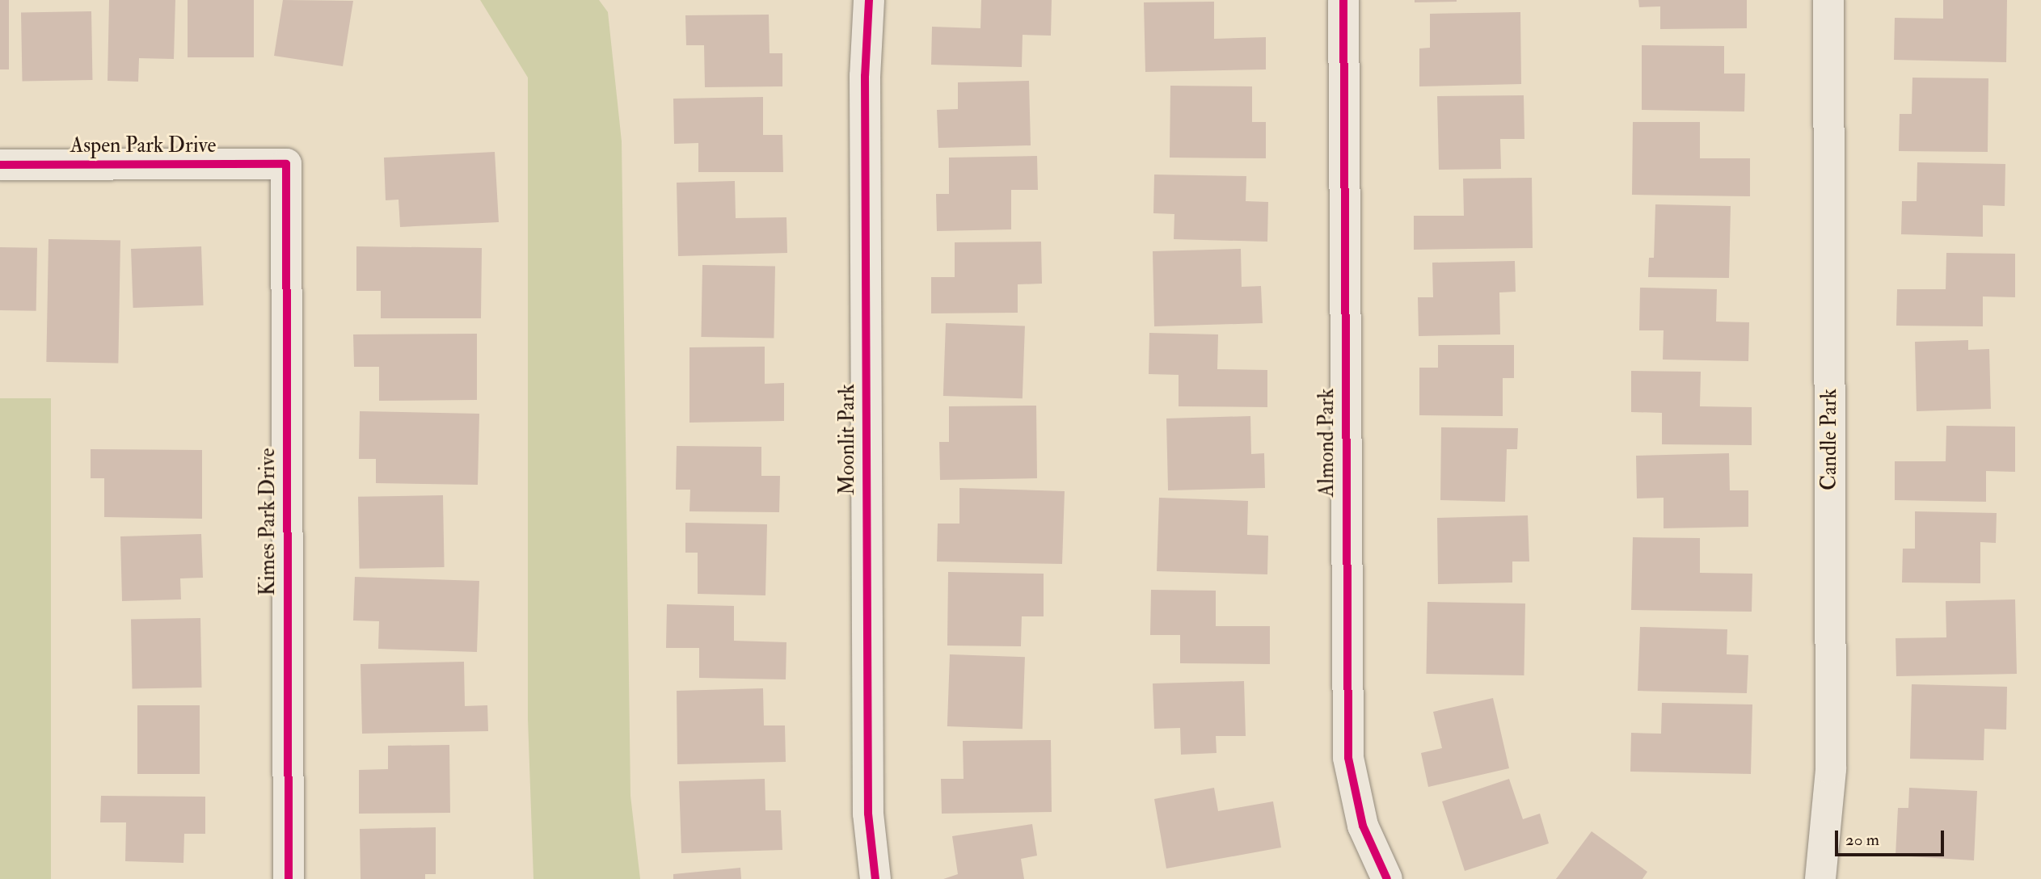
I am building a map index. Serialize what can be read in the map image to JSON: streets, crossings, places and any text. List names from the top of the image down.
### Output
{
  "streets": {
    "street": [
      "Aspen Park Drive",
      "Moonlit Park",
      "Candle Park",
      "Almond Park",
      "Kimes Park Drive"
    ]
  },
  "crossings": [
    ["Aspen Park Drive", "Kimes Park Drive"]
  ],
  "scale_bar": "20 m"
}
